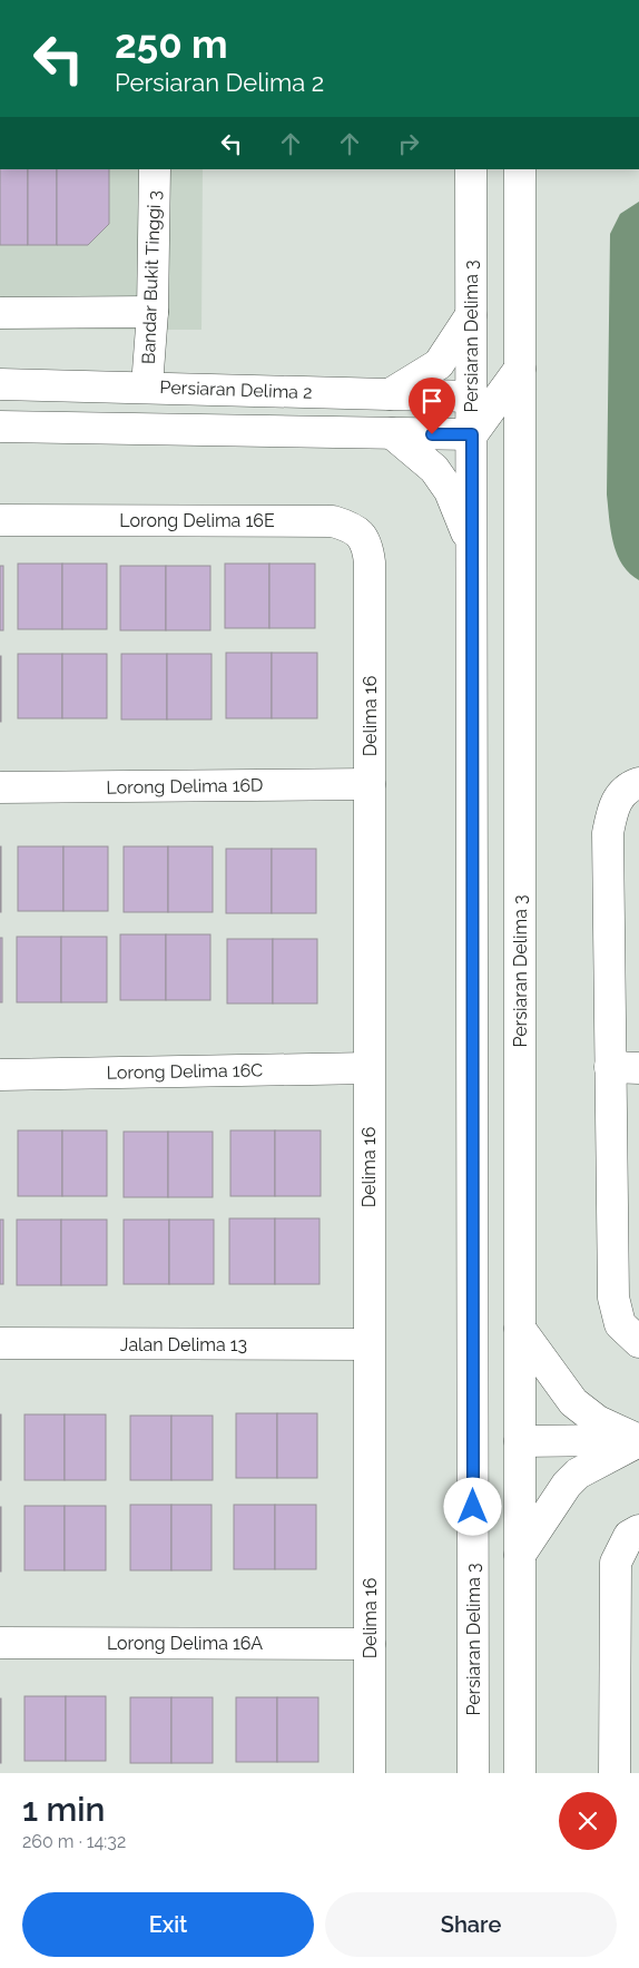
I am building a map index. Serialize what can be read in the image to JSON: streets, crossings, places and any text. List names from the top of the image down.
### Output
{
  "streets": {
    "street": [
      "Bandar Bukit Tinggi 3",
      "Persiaran Delima 3",
      "Persiaran Delima 2",
      "Lorong Delima 16E",
      "Delima 16",
      "Lorong Delima 16D",
      "Lorong Delima 16C",
      "Jalan Delima 13",
      "Lorong Delima 16A"
    ]
  },
  "crossings": [
    ["Bandar Bukit Tinggi 3", "Persiaran Delima 2"],
    ["Persiaran Delima 3", "Persiaran Delima 2"],
    ["Lorong Delima 16E", "Delima 16"],
    ["Delima 16", "Lorong Delima 16D"],
    ["Delima 16", "Lorong Delima 16C"],
    ["Delima 16", "Jalan Delima 13"],
    ["Delima 16", "Lorong Delima 16A"]
  ],
  "page": {
    "turn": ["250 m", "Persiaran Delima 2"],
    "heading": ["1 min", "260 m · 14:32"],
    "buttons": ["Exit", "Share"]
  }
}
